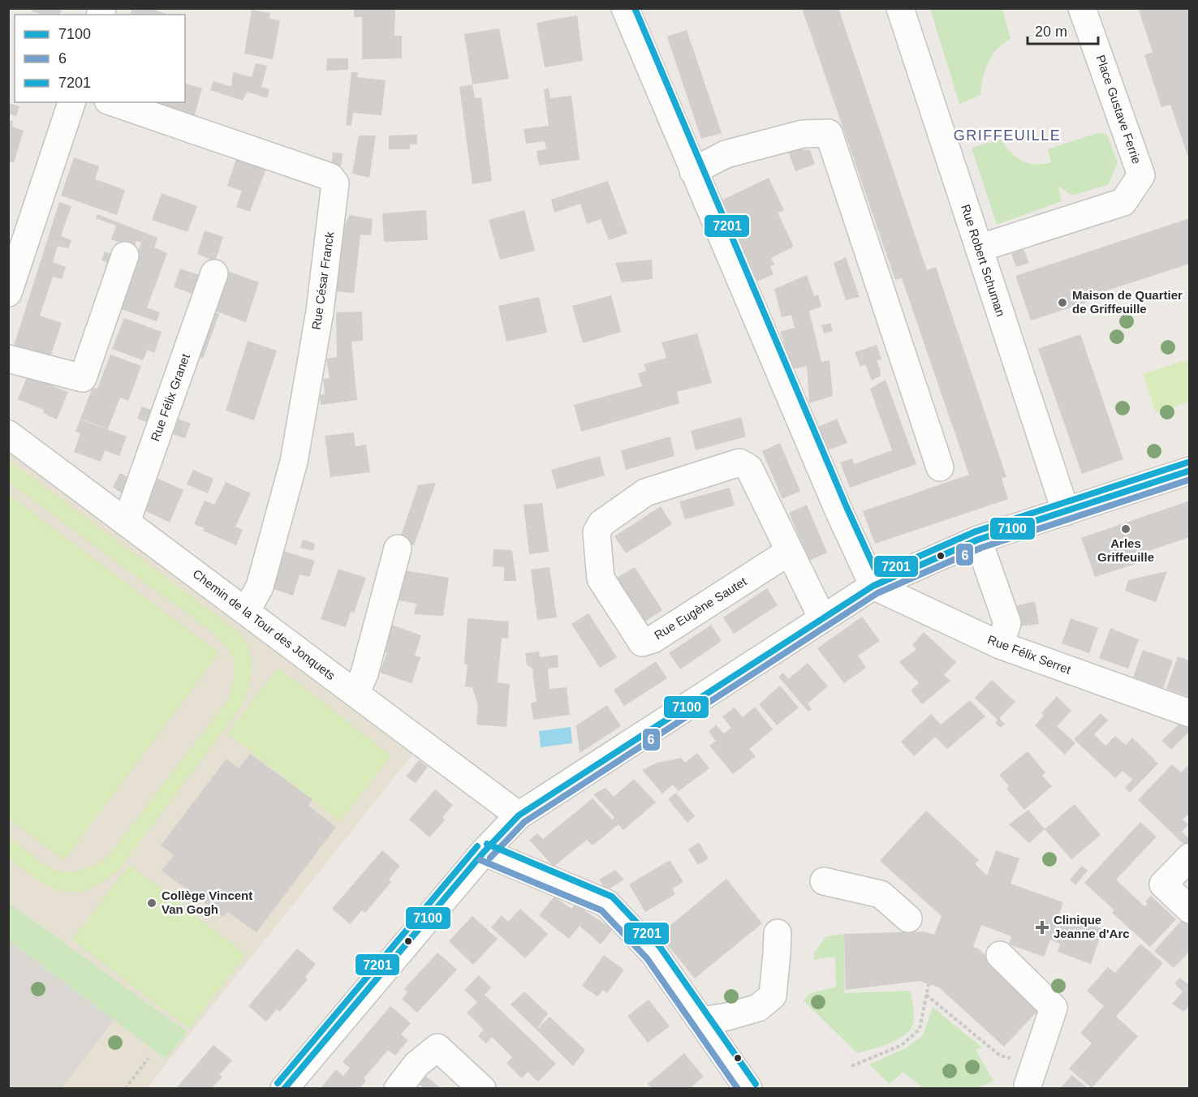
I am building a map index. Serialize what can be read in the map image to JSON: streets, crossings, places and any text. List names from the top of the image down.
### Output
{
  "streets": {
    "street": [
      "Place Gustave Ferrie",
      "Rue Robert Schuman",
      "Rue César Franck",
      "Rue Félix Granet",
      "Rue Eugène Sautet",
      "Chemin de la Tour des Jonquets",
      "Rue Félix Serret"
    ]
  },
  "crossings": [
    ["Place Gustave Ferrie", "Rue Robert Schuman"],
    ["Rue César Franck", "Chemin de la Tour des Jonquets"],
    ["Rue Félix Granet", "Chemin de la Tour des Jonquets"]
  ],
  "districts": ["GRIFFEUILLE"],
  "places": {
    "other": ["Maison de Quartier de Griffeuille", "Arles Griffeuille", "Collège Vincent Van Gogh"],
    "health": ["Clinique Jeanne d'Arc"]
  },
  "lines": ["transit line 7201", "transit line 7100", "transit line 6"],
  "legend": ["7100", "6", "7201"],
  "scale_bar": "20 m"
}
